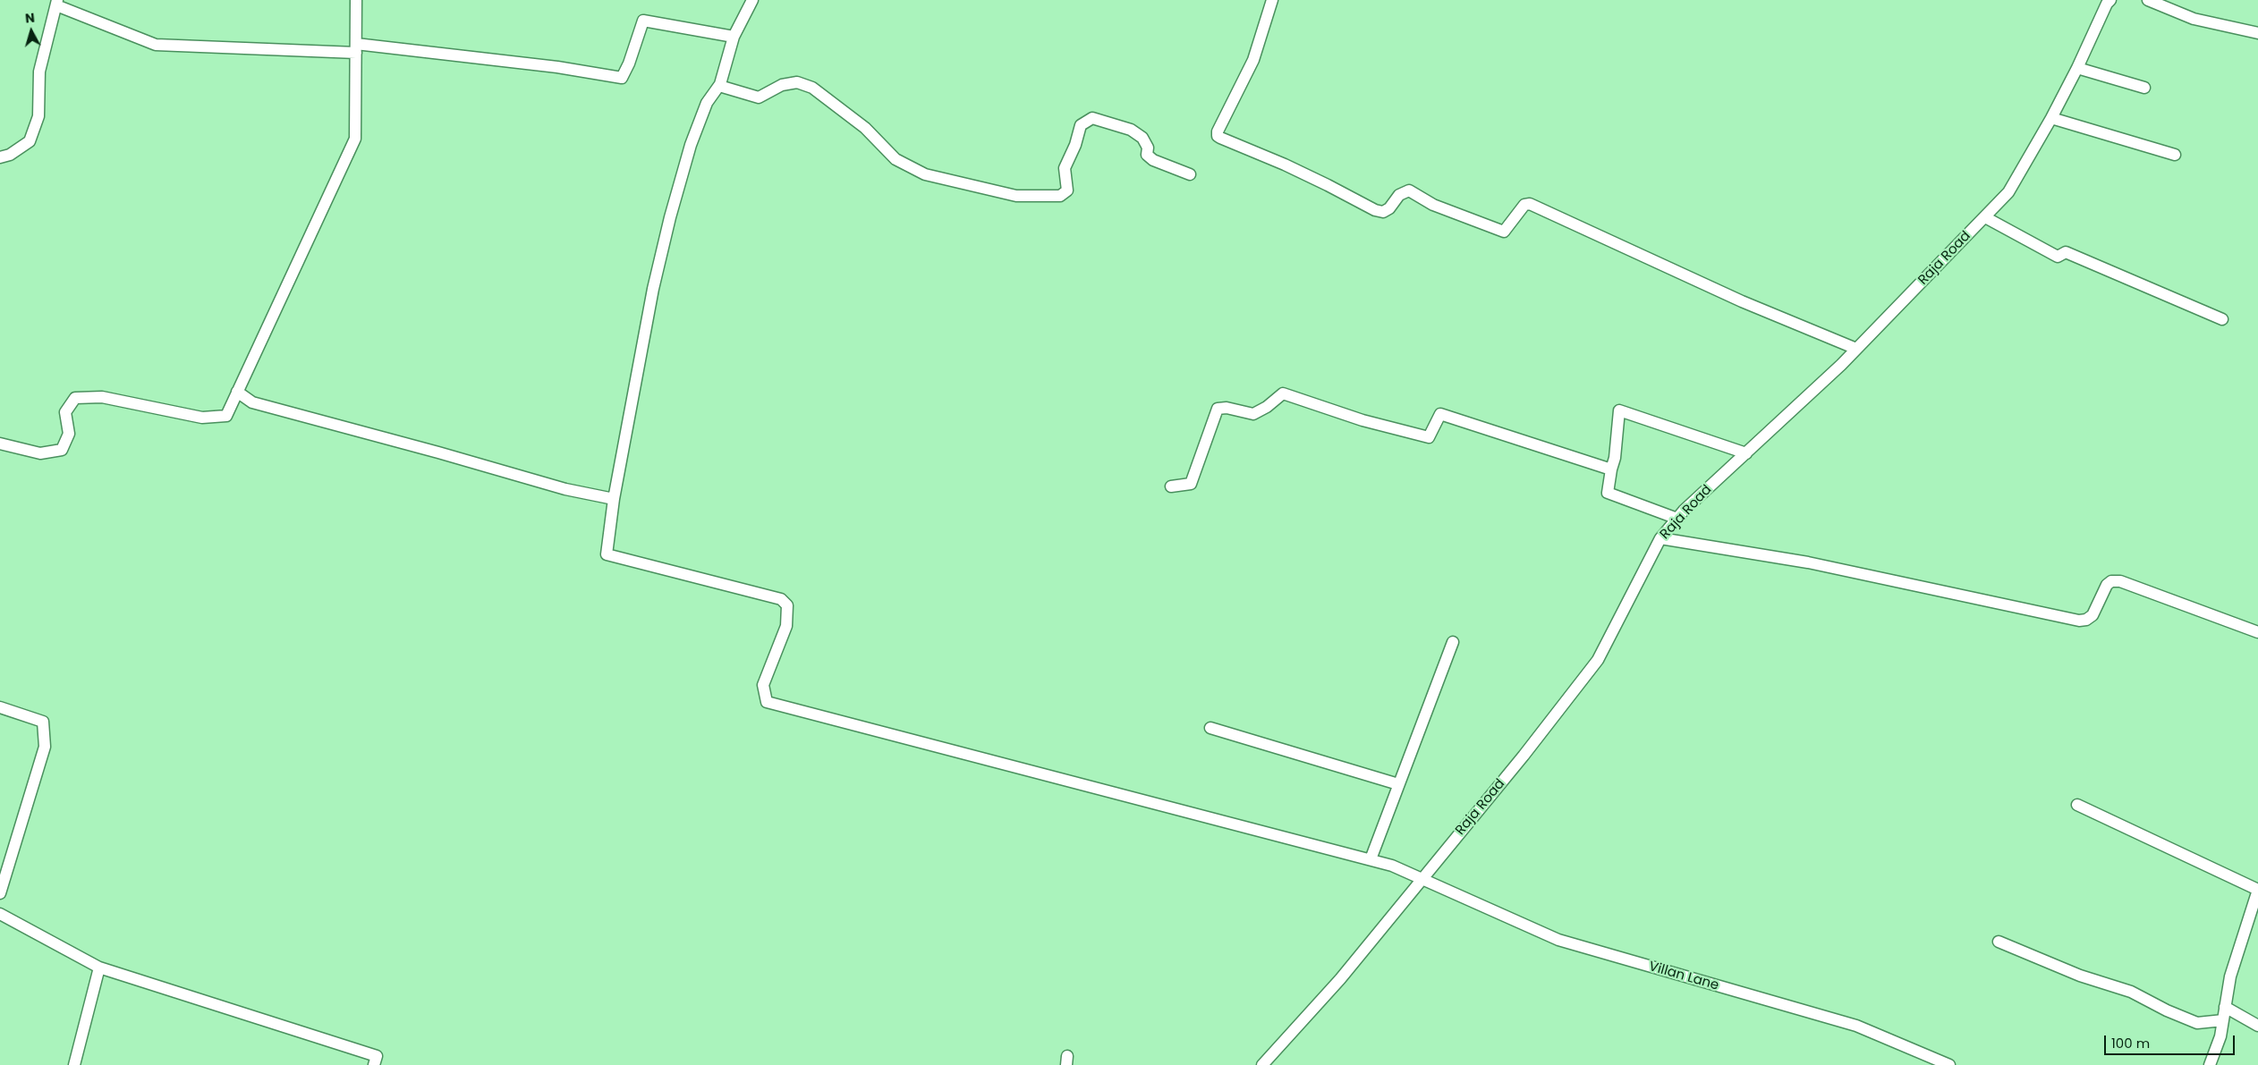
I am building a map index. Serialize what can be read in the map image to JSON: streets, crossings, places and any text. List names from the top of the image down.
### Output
{
  "streets": {
    "street": ["Raja Road", "Villan Lane"]
  },
  "crossings": [
    ["Raja Road", "Villan Lane"]
  ],
  "scale_bar": "100 m",
  "north": "top"
}
